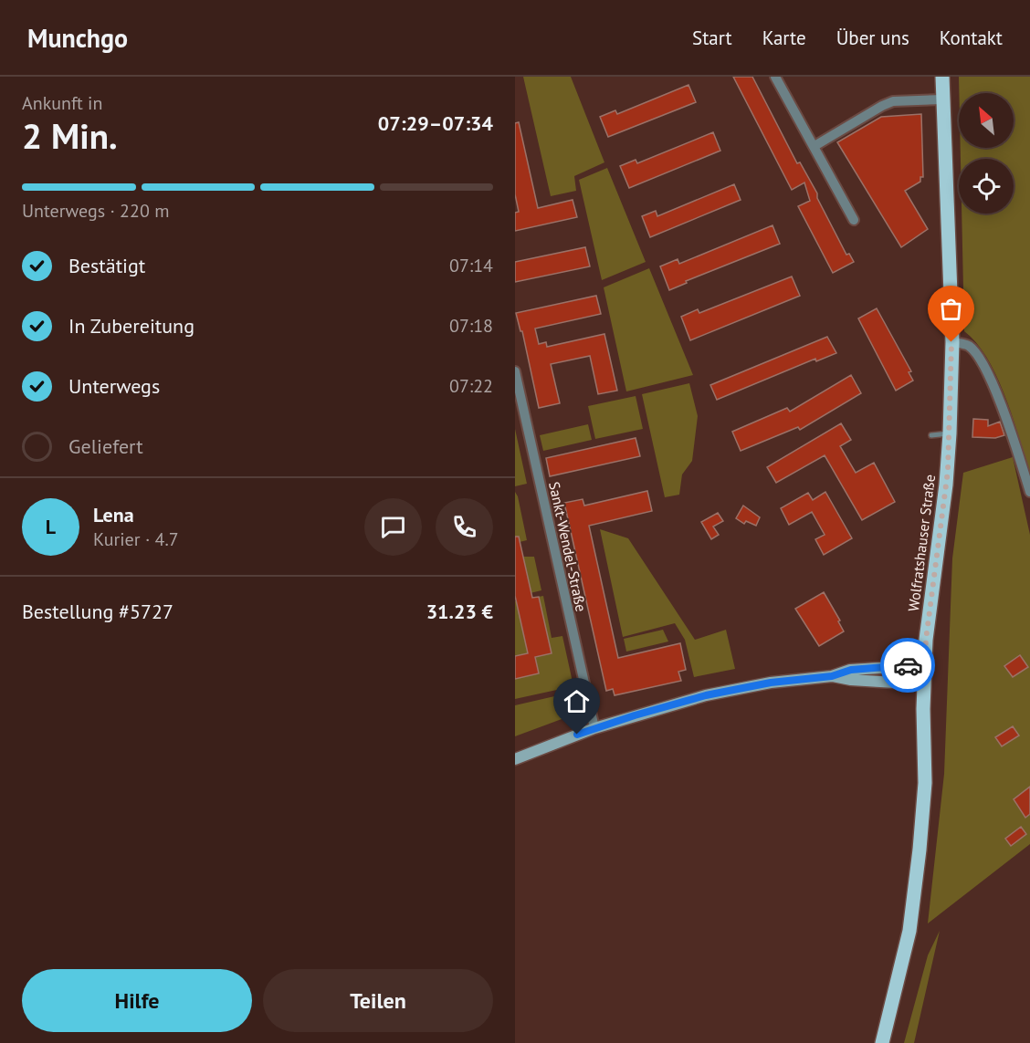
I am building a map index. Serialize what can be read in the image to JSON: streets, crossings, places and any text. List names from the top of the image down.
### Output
{
  "streets": {
    "main road": ["Wolfratshauser Straße"],
    "street": ["Sankt-Wendel-Straße"]
  },
  "north": "top left",
  "page": {
    "header": "Munchgo",
    "nav": [
      "Start",
      "Karte",
      "Über uns",
      "Kontakt"
    ],
    "heading": ["2 Min.", "Ankunft in", "07:29–07:34"],
    "panel": [
      "Lena",
      "Kurier · 4.7",
      "Bestellung #5727",
      "31.23 €"
    ],
    "bar": "Unterwegs · 220 m",
    "list": [
      ["Bestätigt", "07:14"],
      ["In Zubereitung", "07:18"],
      ["Unterwegs", "07:22"],
      "Geliefert"
    ],
    "round": "L",
    "buttons": ["Hilfe", "Teilen"]
  }
}
